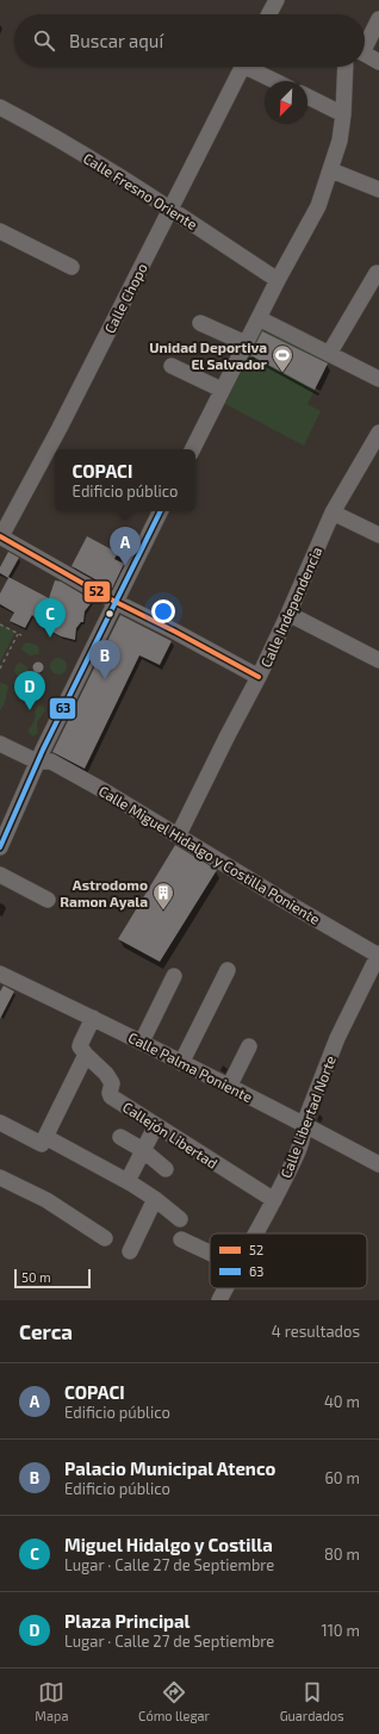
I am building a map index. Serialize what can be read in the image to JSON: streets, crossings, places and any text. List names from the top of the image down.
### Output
{
  "streets": {
    "street": [
      "Calle Fresno Oriente",
      "Calle Chopo",
      "Calle Independencia",
      "Calle Miguel Hidalgo y Costilla Poniente",
      "Calle Palma Poniente",
      "Calle Libertad Norte",
      "Callejón Libertad"
    ]
  },
  "crossings": [
    ["Calle Fresno Oriente", "Calle Chopo"],
    ["Calle Independencia", "Calle Miguel Hidalgo y Costilla Poniente"],
    ["Calle Miguel Hidalgo y Costilla Poniente", "Calle Libertad Norte"],
    ["Calle Palma Poniente", "Calle Libertad Norte"],
    ["Calle Libertad Norte", "Callejón Libertad"]
  ],
  "places": {
    "sports": ["Unidad Deportiva El Salvador"],
    "building": ["Astrodomo Ramon Ayala"]
  },
  "lines": ["transit line 63", "transit line 52"],
  "legend": ["52", "63"],
  "scale_bar": "50 m",
  "north": "bottom left",
  "page": {
    "search": "Buscar aquí",
    "popup": ["COPACI", "Edificio público"],
    "pins": [
      "A",
      "C",
      "B",
      "D"
    ],
    "scale": "50 m",
    "heading": ["Cerca", "4 resultados"],
    "list": [
      {
        "mark": "A",
        "name": "COPACI",
        "note": "Edificio público",
        "value": "40 m"
      },
      {
        "mark": "B",
        "name": "Palacio Municipal Atenco",
        "note": "Edificio público",
        "value": "60 m"
      },
      {
        "mark": "C",
        "name": "Miguel Hidalgo y Costilla",
        "note": "Lugar · Calle 27 de Septiembre",
        "value": "80 m"
      },
      {
        "mark": "D",
        "name": "Plaza Principal",
        "note": "Lugar · Calle 27 de Septiembre",
        "value": "110 m"
      }
    ],
    "nav": ["Mapa", "Cómo llegar", "Guardados"]
  }
}
